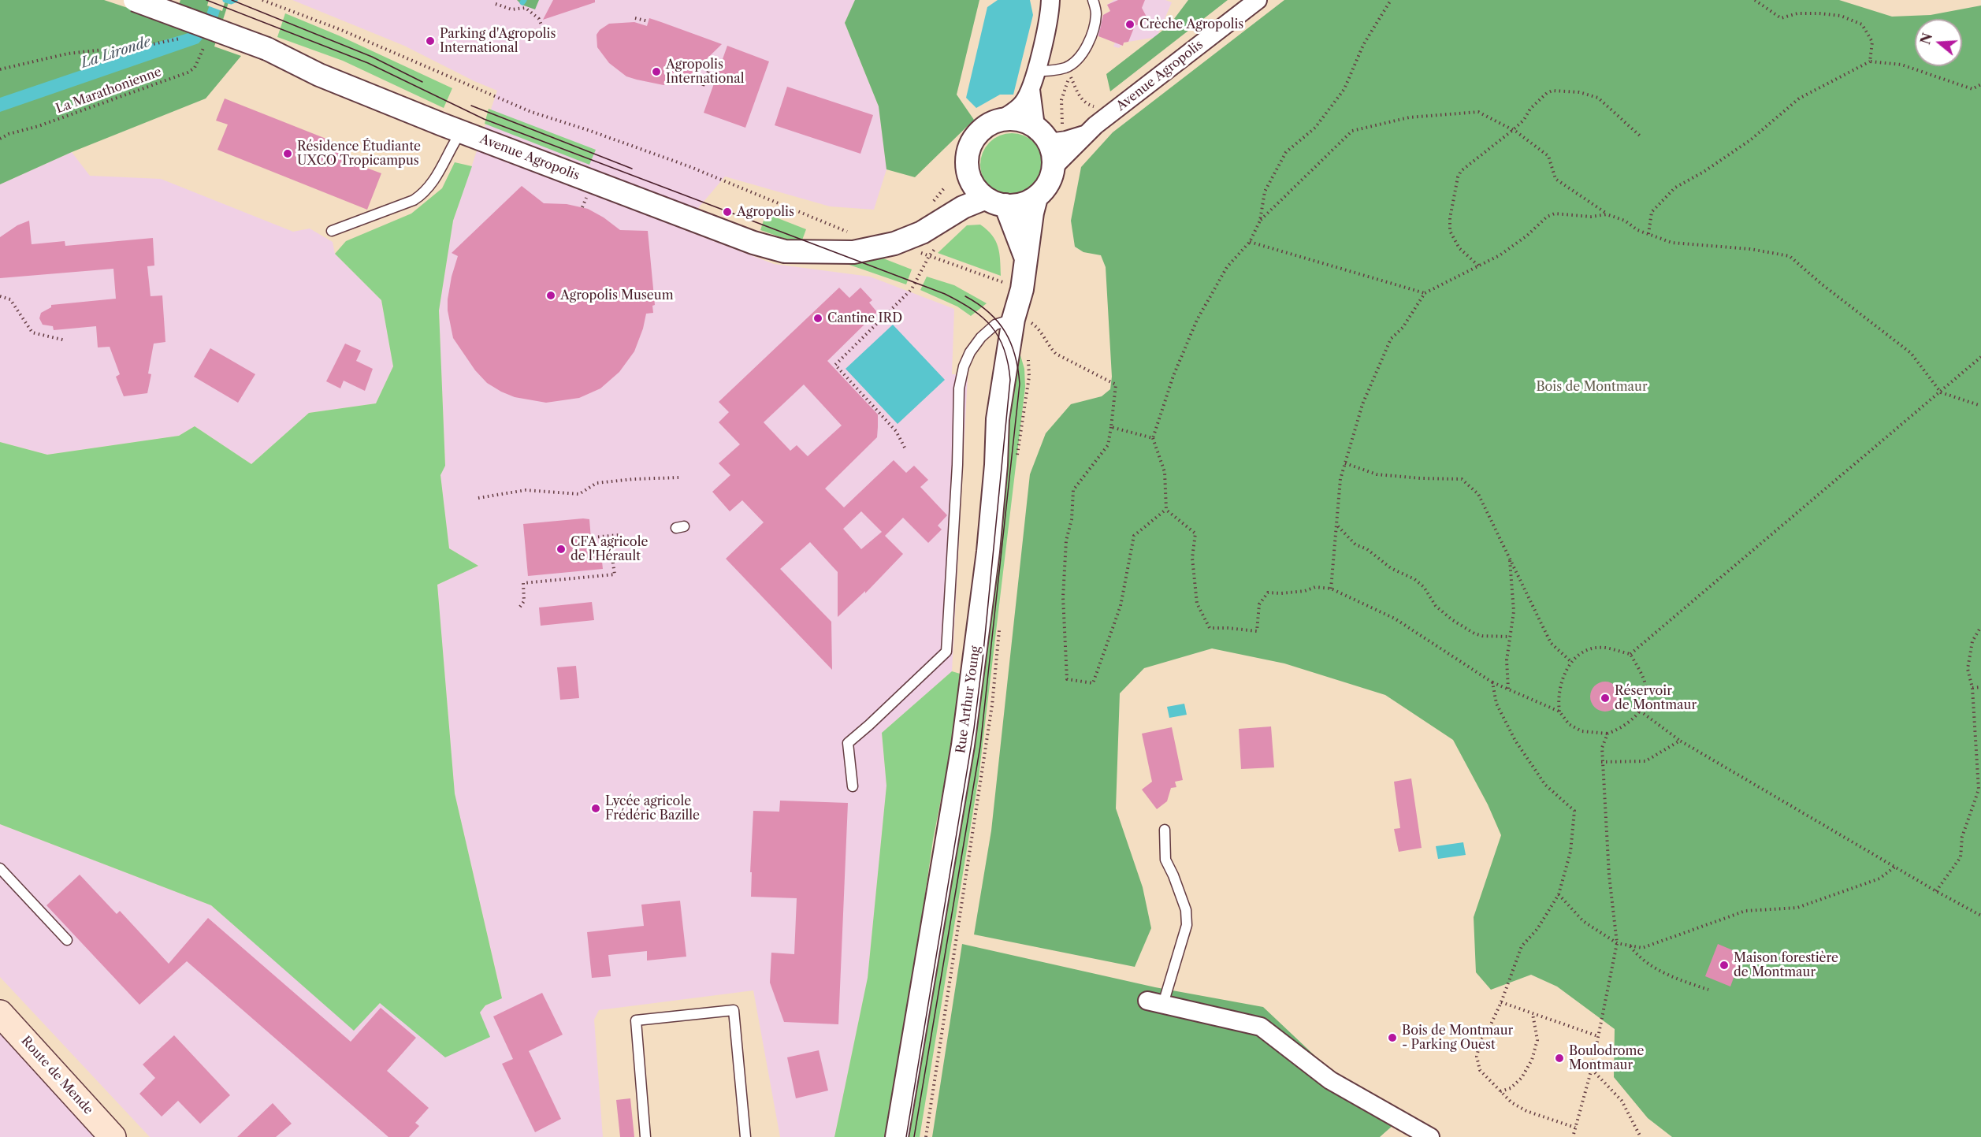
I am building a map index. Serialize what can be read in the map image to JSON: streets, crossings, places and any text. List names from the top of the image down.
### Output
{
  "streets": {
    "main road": ["Route de Mende"],
    "street": ["Avenue Agropolis", "Rue Arthur Young"],
    "path": ["La Marathonienne"]
  },
  "crossings": [
    ["Avenue Agropolis", "Rue Arthur Young"]
  ],
  "water": ["La Lironde"],
  "parks": ["Bois de Montmaur"],
  "places": [
    "Crèche Agropolis",
    "Parking d'Agropolis International",
    "Agropolis International",
    "Résidence Étudiante UXCO Tropicampus",
    "Agropolis",
    "Agropolis Museum",
    "Cantine IRD",
    "CFA agricole de l'Hérault",
    "Réservoir de Montmaur",
    "Lycée agricole Frédéric Bazille",
    "Maison forestière de Montmaur",
    "Bois de Montmaur - Parking Ouest",
    "Boulodrome Montmaur"
  ],
  "north": "left"
}
